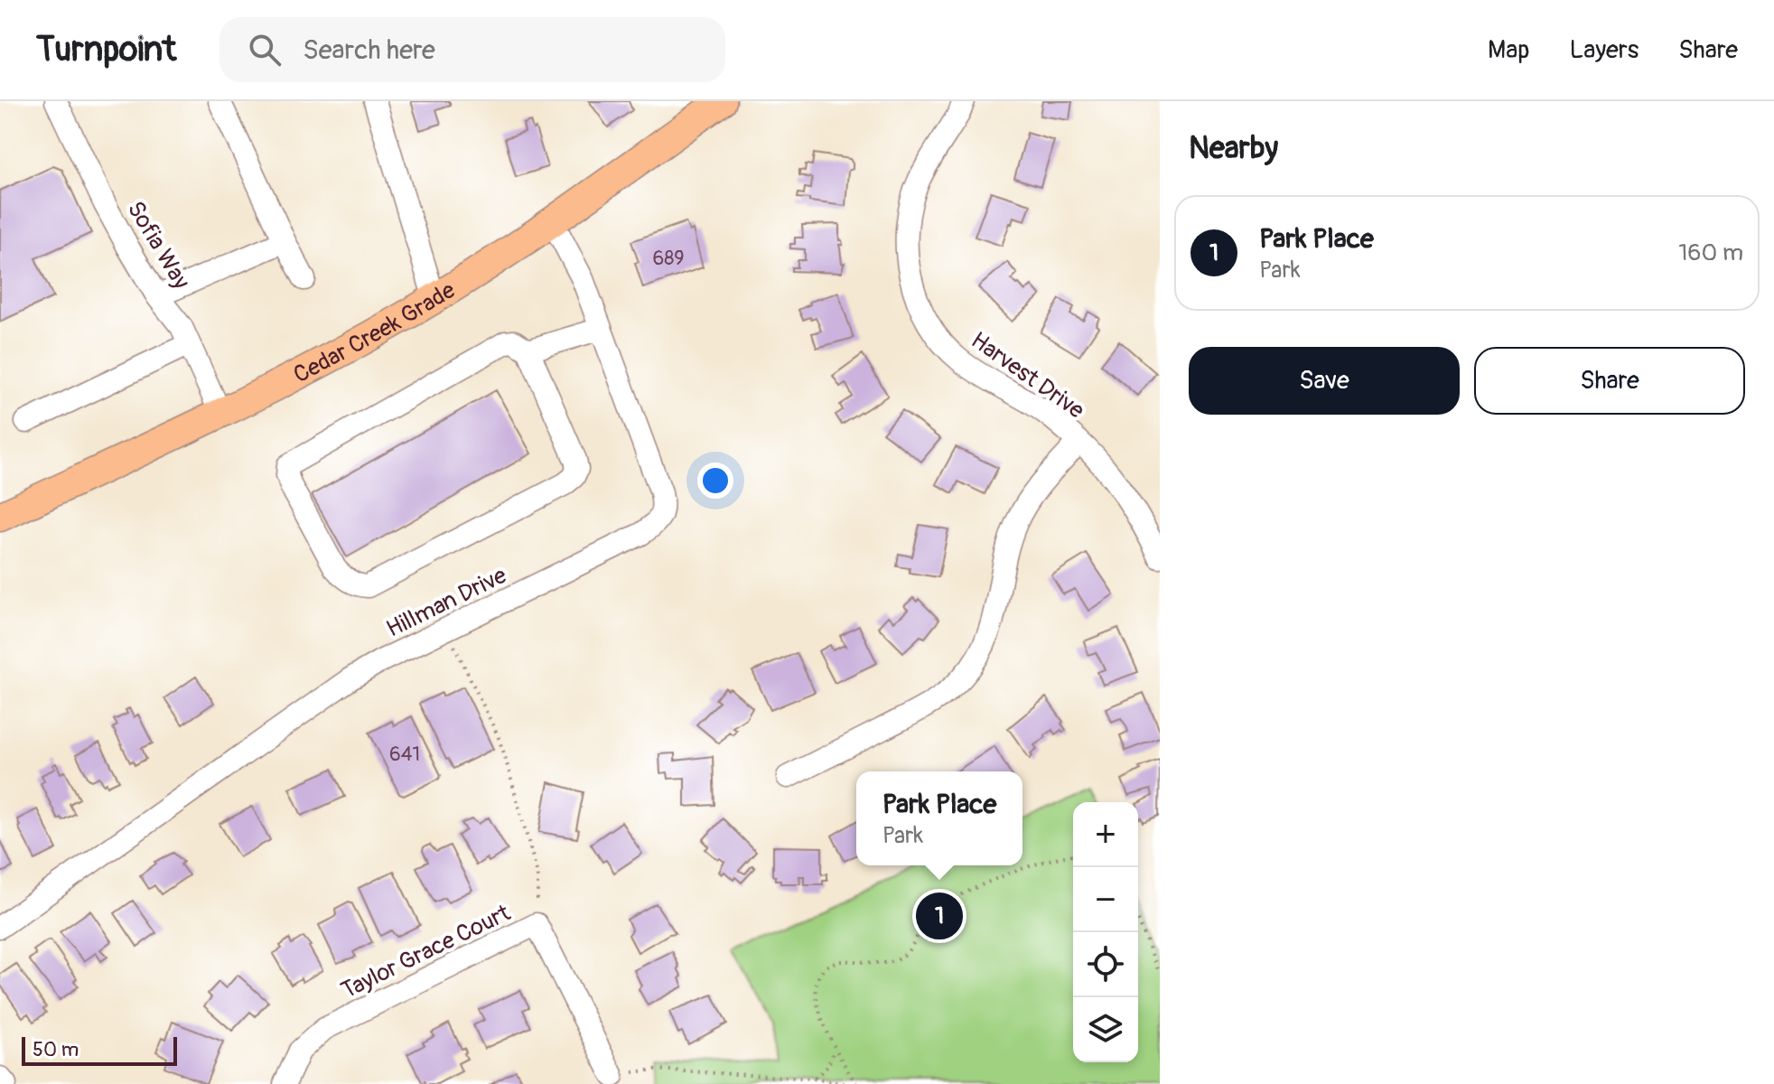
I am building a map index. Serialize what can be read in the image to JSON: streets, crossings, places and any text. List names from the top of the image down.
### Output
{
  "streets": {
    "main road": ["Cedar Creek Grade"],
    "street": [
      "Sofia Way",
      "Harvest Drive",
      "Hillman Drive",
      "Taylor Grace Court"
    ]
  },
  "crossings": [
    ["Sofia Way", "Cedar Creek Grade"],
    ["Cedar Creek Grade", "Hillman Drive"]
  ],
  "house_numbers": ["689", "641"],
  "scale_bar": "50 m",
  "page": {
    "header": "Turnpoint",
    "search": "Search here",
    "nav": ["Map", "Layers", "Share"],
    "heading": "Nearby",
    "list": [
      {
        "mark": "1",
        "name": "Park Place",
        "note": "Park",
        "value": "160 m"
      }
    ],
    "buttons": ["Save", "Share"],
    "popup": ["Park Place", "Park"],
    "map_buttons": ["+", "−"],
    "pins": "1",
    "scale": "50 m"
  }
}
